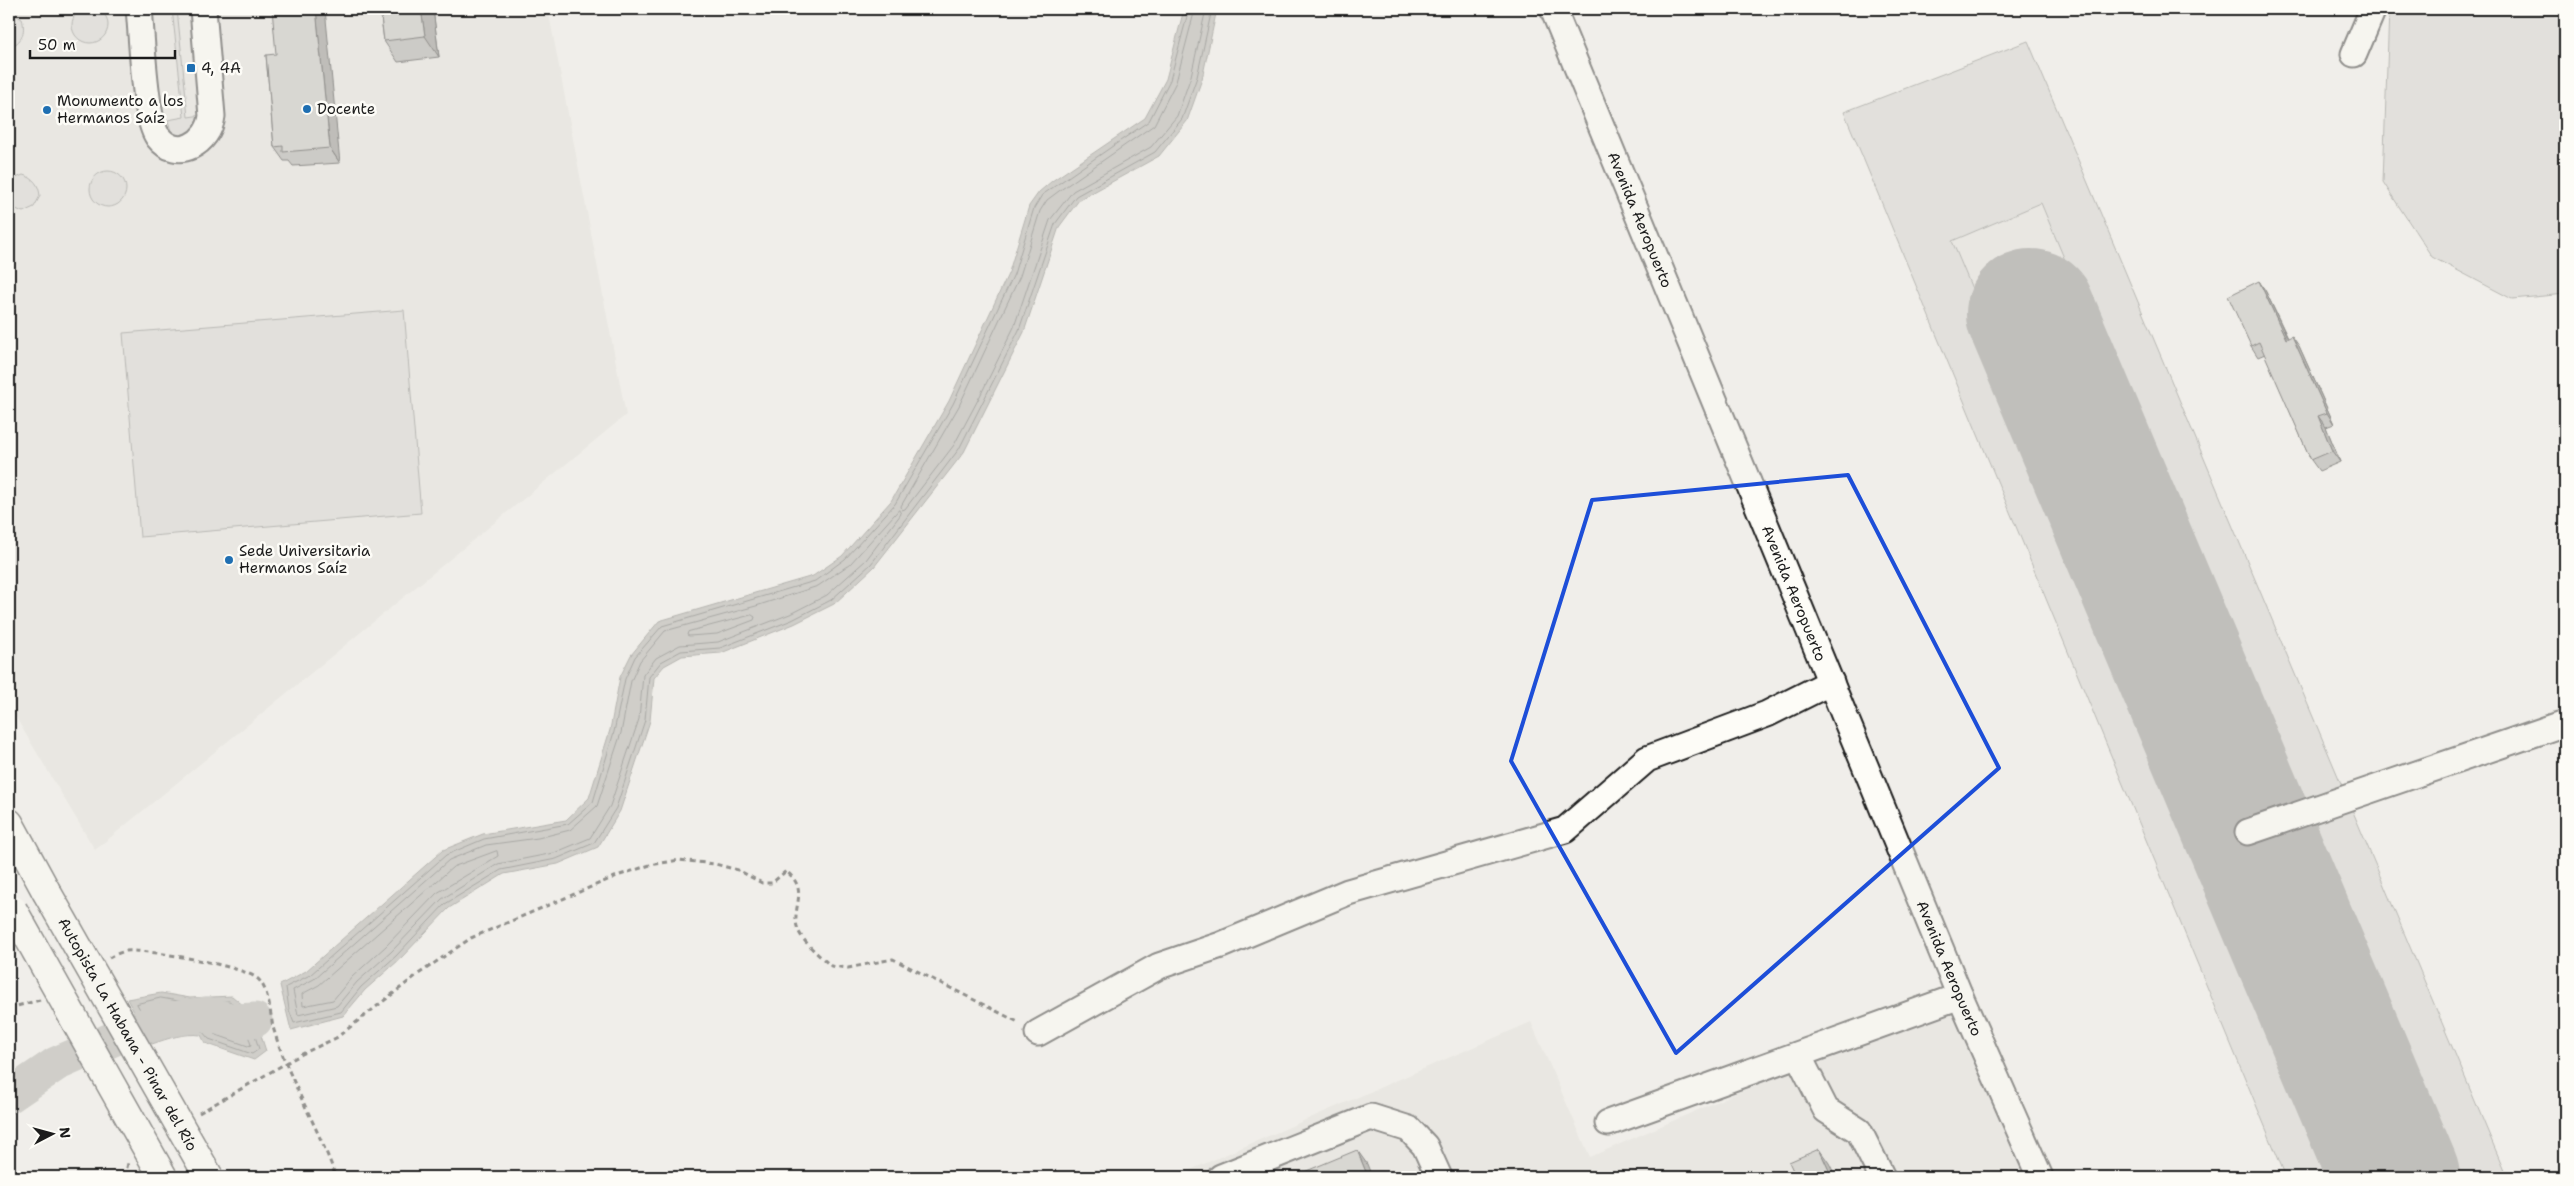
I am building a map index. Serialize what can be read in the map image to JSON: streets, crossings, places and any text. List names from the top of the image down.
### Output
{
  "streets": {
    "highway": ["Autopista La Habana - Pinar del Río"],
    "street": ["Avenida Aeropuerto"]
  },
  "places": {
    "transit": ["4, 4A"],
    "other": ["Docente", "Monumento a los Hermanos Saíz", "Sede Universitaria Hermanos Saíz"]
  },
  "scale_bar": "50 m",
  "north": "right"
}
